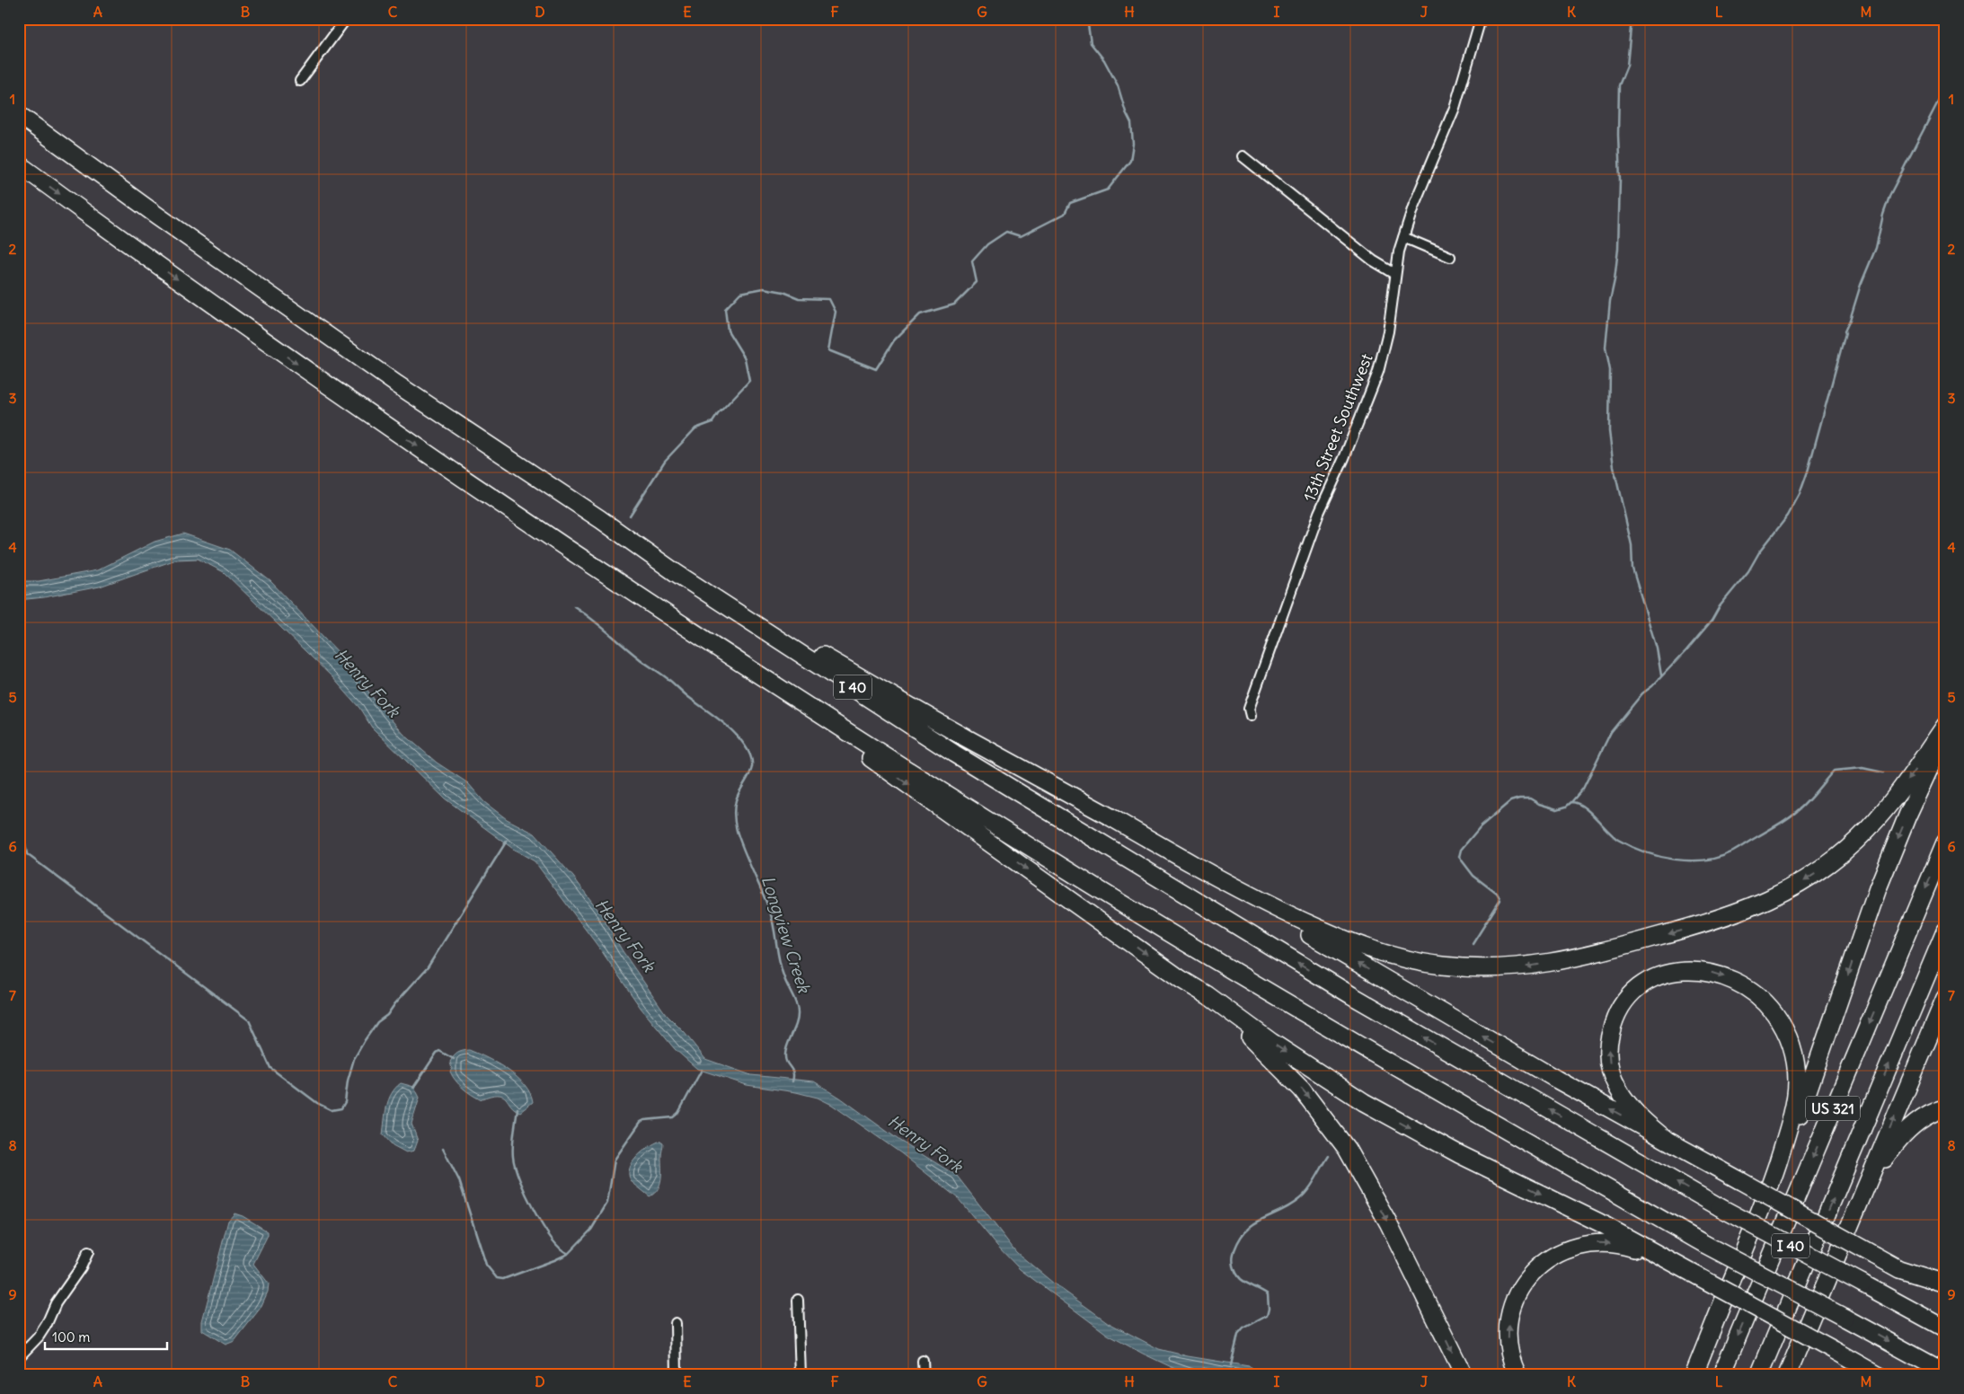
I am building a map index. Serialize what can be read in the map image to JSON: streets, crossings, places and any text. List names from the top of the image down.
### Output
{
  "streets": {
    "highway": ["I 40", "US 321"],
    "street": ["13th Street Southwest"]
  },
  "water": ["Henry Fork", "Longview Creek"],
  "scale_bar": "100 m",
  "grid": {
    "columns": [
      "A",
      "B",
      "C",
      "D",
      "E",
      "F",
      "G",
      "H",
      "I",
      "J",
      "K",
      "L",
      "M"
    ],
    "rows": [
      "1",
      "2",
      "3",
      "4",
      "5",
      "6",
      "7",
      "8",
      "9"
    ]
  }
}
